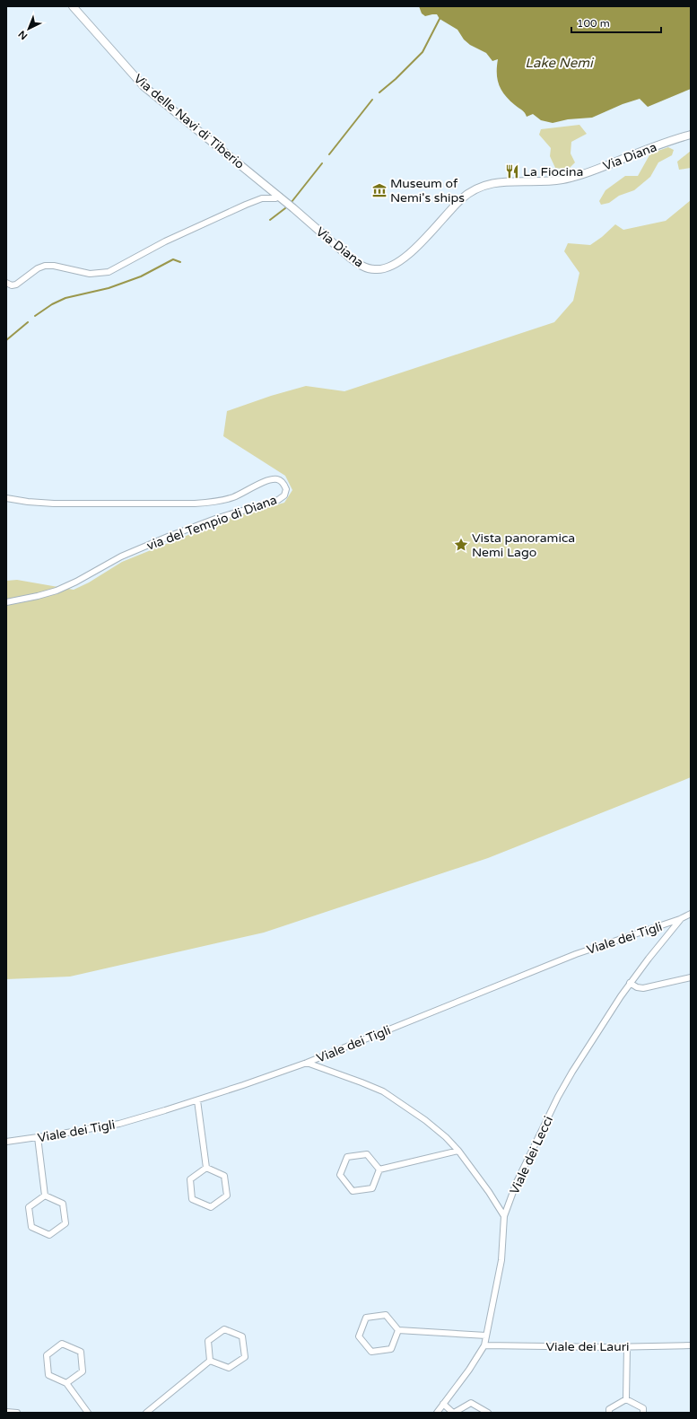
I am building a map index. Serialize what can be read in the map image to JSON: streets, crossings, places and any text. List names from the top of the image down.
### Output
{
  "streets": {
    "street": [
      "Via delle Navi di Tiberio",
      "Via Diana",
      "via del Tempio di Diana",
      "Viale dei Tigli",
      "Viale dei Lecci",
      "Viale dei Lauri"
    ]
  },
  "crossings": [
    ["Via delle Navi di Tiberio", "Via Diana"],
    ["Viale dei Tigli", "Viale dei Lecci"],
    ["Viale dei Lecci", "Viale dei Lauri"]
  ],
  "water": ["Lake Nemi"],
  "places": {
    "restaurant": ["La Fiocina"],
    "museum": ["Museum of Nemi's ships"],
    "place": ["Vista panoramica Nemi Lago"]
  },
  "scale_bar": "100 m",
  "north": "bottom left"
}
